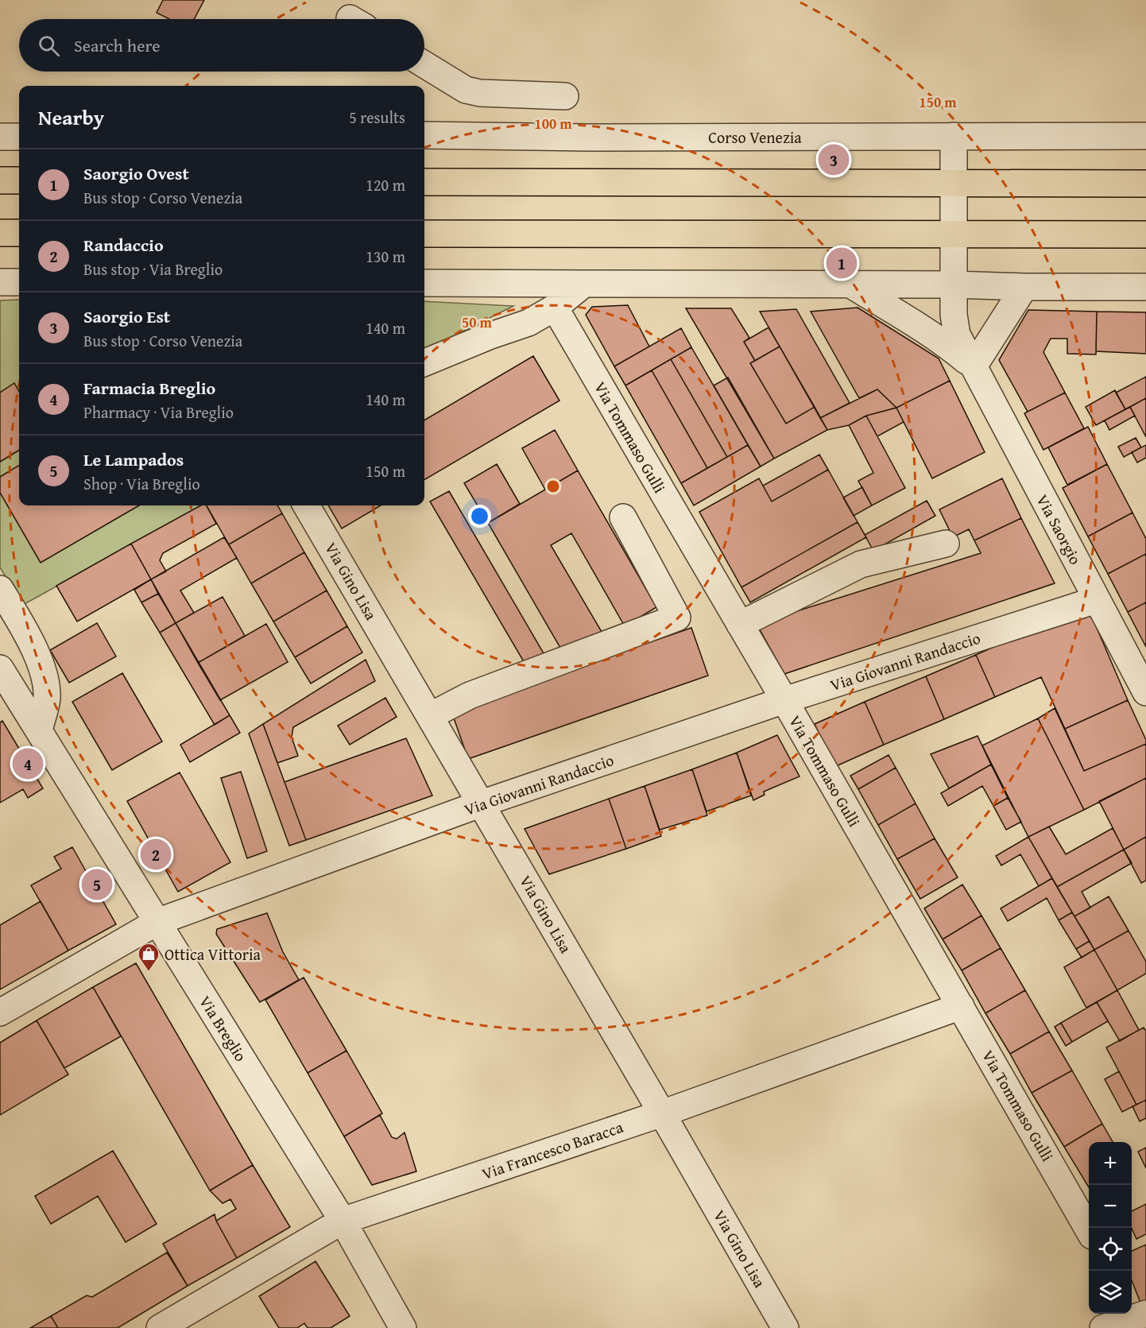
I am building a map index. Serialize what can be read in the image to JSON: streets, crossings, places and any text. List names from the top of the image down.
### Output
{
  "streets": {
    "street": [
      "Corso Venezia",
      "Via Tommaso Gulli",
      "Via Saorgio",
      "Via Gino Lisa",
      "Via Giovanni Randaccio",
      "Via Breglio",
      "Via Francesco Baracca"
    ]
  },
  "crossings": [
    ["Corso Venezia", "Via Saorgio"],
    ["Via Tommaso Gulli", "Via Giovanni Randaccio"],
    ["Via Tommaso Gulli", "Via Francesco Baracca"],
    ["Via Saorgio", "Via Giovanni Randaccio"],
    ["Via Gino Lisa", "Via Giovanni Randaccio"],
    ["Via Gino Lisa", "Via Francesco Baracca"],
    ["Via Giovanni Randaccio", "Via Breglio"],
    ["Via Breglio", "Via Francesco Baracca"]
  ],
  "places": {
    "shop": ["Ottica Vittoria"]
  },
  "page": {
    "search": "Search here",
    "heading": ["Nearby", "5 results"],
    "pins": [
      "3",
      "1",
      "4",
      "2",
      "5"
    ],
    "list": [
      {
        "mark": "1",
        "name": "Saorgio Ovest",
        "note": "Bus stop · Corso Venezia",
        "value": "120 m"
      },
      {
        "mark": "2",
        "name": "Randaccio",
        "note": "Bus stop · Via Breglio",
        "value": "130 m"
      },
      {
        "mark": "3",
        "name": "Saorgio Est",
        "note": "Bus stop · Corso Venezia",
        "value": "140 m"
      },
      {
        "mark": "4",
        "name": "Farmacia Breglio",
        "note": "Pharmacy · Via Breglio",
        "value": "140 m"
      },
      {
        "mark": "5",
        "name": "Le Lampados",
        "note": "Shop · Via Breglio",
        "value": "150 m"
      }
    ],
    "map_buttons": ["+", "−"]
  },
  "rings": ["150 m", "100 m", "50 m"]
}
